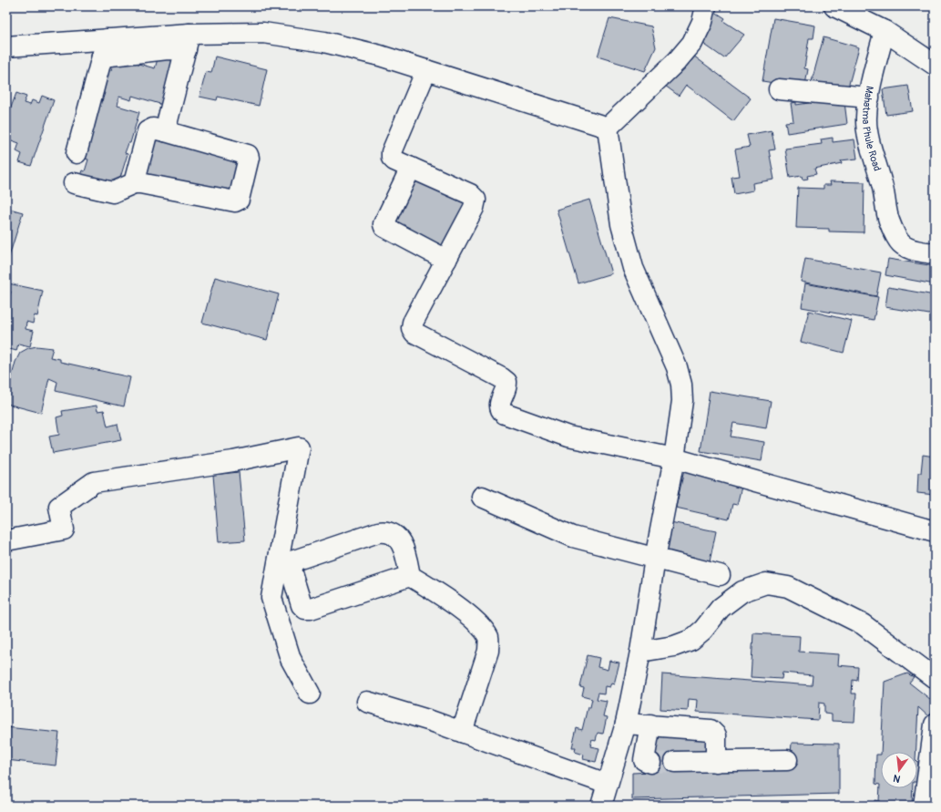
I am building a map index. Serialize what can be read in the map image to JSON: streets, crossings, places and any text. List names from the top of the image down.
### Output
{
  "streets": {
    "street": ["Mahatma Phule Road"]
  },
  "north": "bottom"
}
